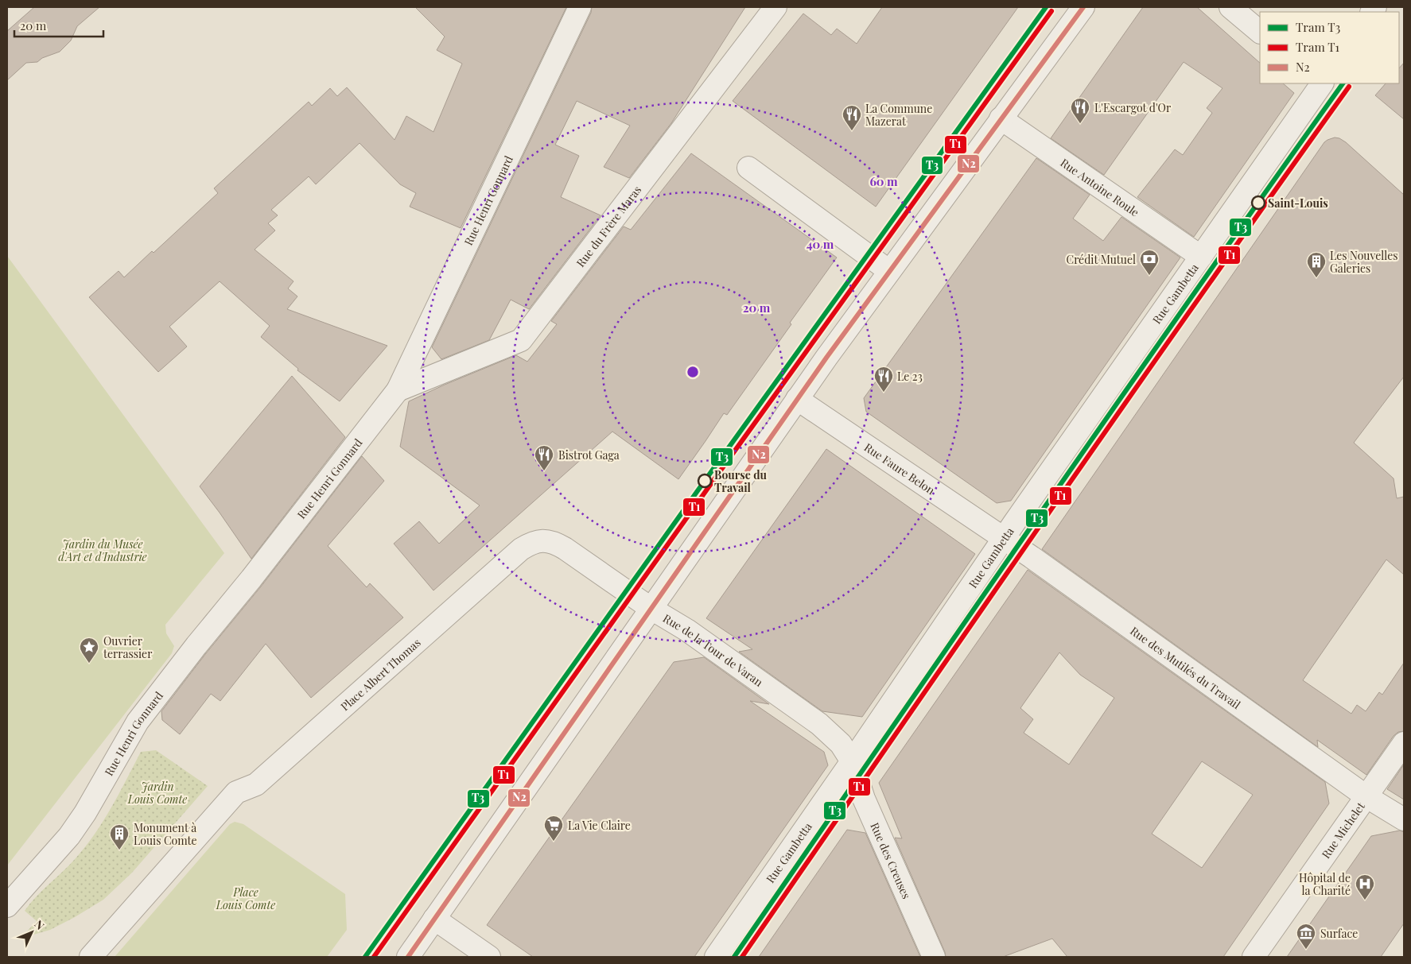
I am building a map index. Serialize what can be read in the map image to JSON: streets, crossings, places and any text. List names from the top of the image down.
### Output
{
  "streets": {
    "street": [
      "Rue Antoine Roule",
      "Rue Henri Gonnard",
      "Rue du Frère Maras",
      "Rue Gambetta",
      "Rue Faure Belon",
      "Rue de la Tour de Varan",
      "Rue des Mutilés du Travail",
      "Place Albert Thomas",
      "Rue Michelet",
      "Rue des Creuses"
    ]
  },
  "crossings": [
    ["Rue Antoine Roule", "Rue Gambetta"],
    ["Rue Henri Gonnard", "Rue du Frère Maras"],
    ["Rue Gambetta", "Rue Faure Belon"],
    ["Rue Gambetta", "Rue de la Tour de Varan"],
    ["Rue Gambetta", "Rue des Mutilés du Travail"],
    ["Rue Gambetta", "Rue des Creuses"],
    ["Rue Faure Belon", "Rue des Mutilés du Travail"],
    ["Rue de la Tour de Varan", "Place Albert Thomas"],
    ["Rue de la Tour de Varan", "Rue des Creuses"],
    ["Rue des Mutilés du Travail", "Rue Michelet"]
  ],
  "parks": ["Jardin du Musée d'Art et d'Industrie", "Jardin Louis Comte", "Place Louis Comte"],
  "places": {
    "restaurant": [
      "L'Escargot d'Or",
      "La Commune Mazerat",
      "Le 23",
      "Bistrot Gaga"
    ],
    "other": ["Saint-Louis", "Bourse du Travail"],
    "bank": ["Crédit Mutuel"],
    "building": ["Les Nouvelles Galeries", "Monument à Louis Comte"],
    "place": ["Ouvrier terrassier"],
    "supermarket": ["La Vie Claire"],
    "hospital": ["Hôpital de la Charité"],
    "museum": ["Surface"]
  },
  "lines": ["tram line T3", "transit line N2", "tram line T1"],
  "legend": ["Tram T3", "Tram T1", "N2"],
  "scale_bar": "20 m",
  "north": "top right",
  "rings": ["60 m", "40 m", "20 m"]
}
